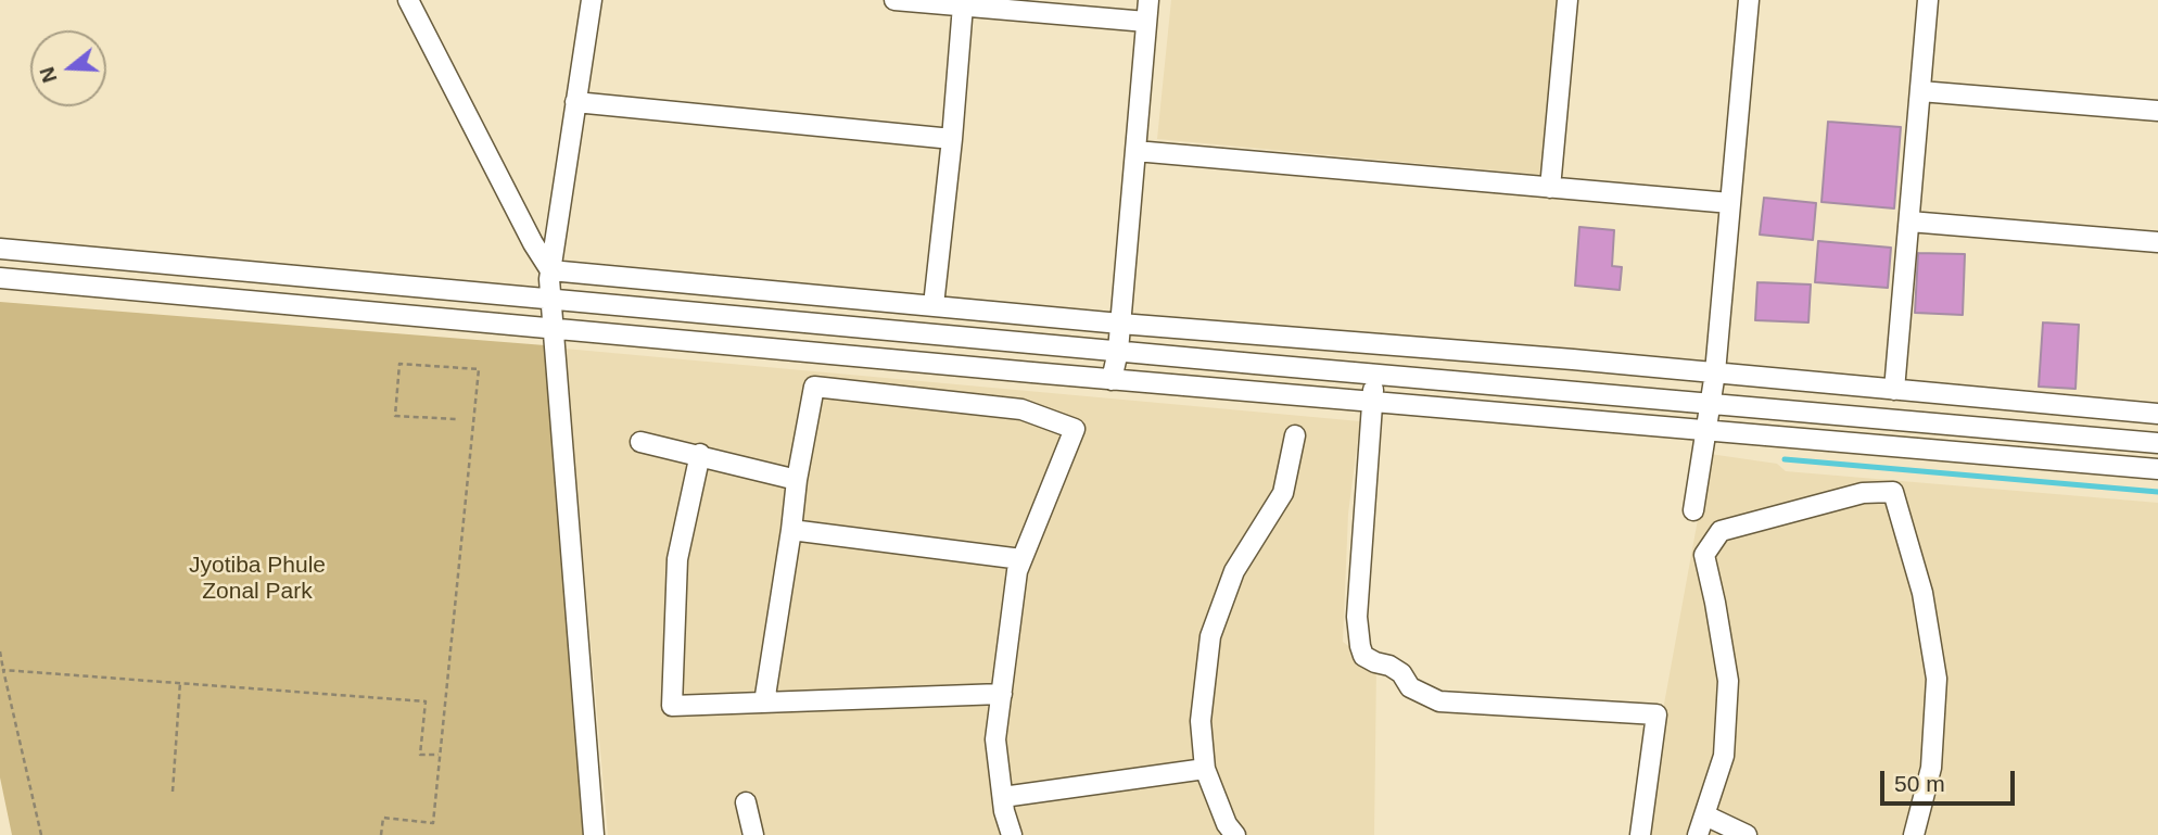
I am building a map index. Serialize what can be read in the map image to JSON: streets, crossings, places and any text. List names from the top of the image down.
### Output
{
  "parks": ["Jyotiba Phule Zonal Park"],
  "scale_bar": "50 m",
  "north": "left"
}
